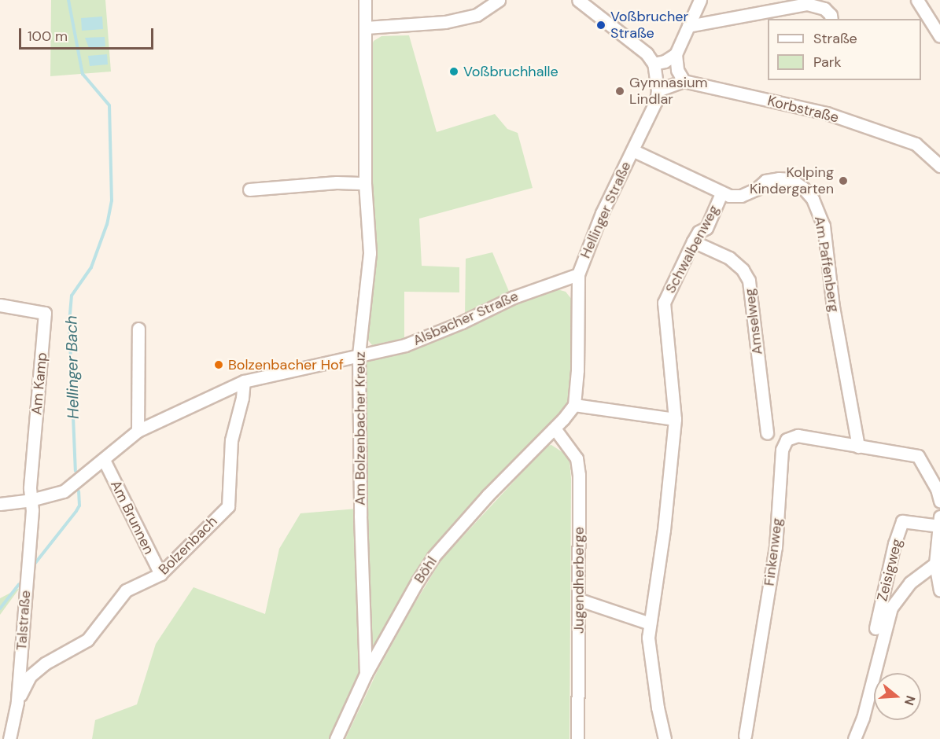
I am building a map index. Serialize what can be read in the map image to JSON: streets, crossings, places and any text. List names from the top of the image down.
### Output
{
  "streets": {
    "street": [
      "Korbstraße",
      "Hellinger Straße",
      "Schwalbenweg",
      "Am Paffenberg",
      "Alsbacher Straße",
      "Amselweg",
      "Am Kamp",
      "Am Bolzenbacher Kreuz",
      "Am Brunnen",
      "Bolzenbach",
      "Finkenweg",
      "Böhl",
      "Zeisigweg",
      "Jugendherberge",
      "Talstraße"
    ]
  },
  "crossings": [
    ["Hellinger Straße", "Am Paffenberg"],
    ["Hellinger Straße", "Alsbacher Straße"],
    ["Schwalbenweg", "Am Paffenberg"],
    ["Schwalbenweg", "Amselweg"],
    ["Am Paffenberg", "Finkenweg"],
    ["Alsbacher Straße", "Am Kamp"],
    ["Alsbacher Straße", "Am Bolzenbacher Kreuz"],
    ["Alsbacher Straße", "Am Brunnen"],
    ["Alsbacher Straße", "Bolzenbach"],
    ["Alsbacher Straße", "Talstraße"],
    ["Am Kamp", "Talstraße"],
    ["Am Bolzenbacher Kreuz", "Böhl"],
    ["Am Brunnen", "Bolzenbach"],
    ["Bolzenbach", "Talstraße"],
    ["Böhl", "Jugendherberge"]
  ],
  "water": ["Hellinger Bach"],
  "places": [
    "Voßbrucher Straße",
    "Voßbruchhalle",
    "Gymnasium Lindlar",
    "Kolping Kindergarten",
    "Bolzenbacher Hof"
  ],
  "legend": ["Straße", "Park"],
  "scale_bar": "100 m",
  "north": "right"
}
